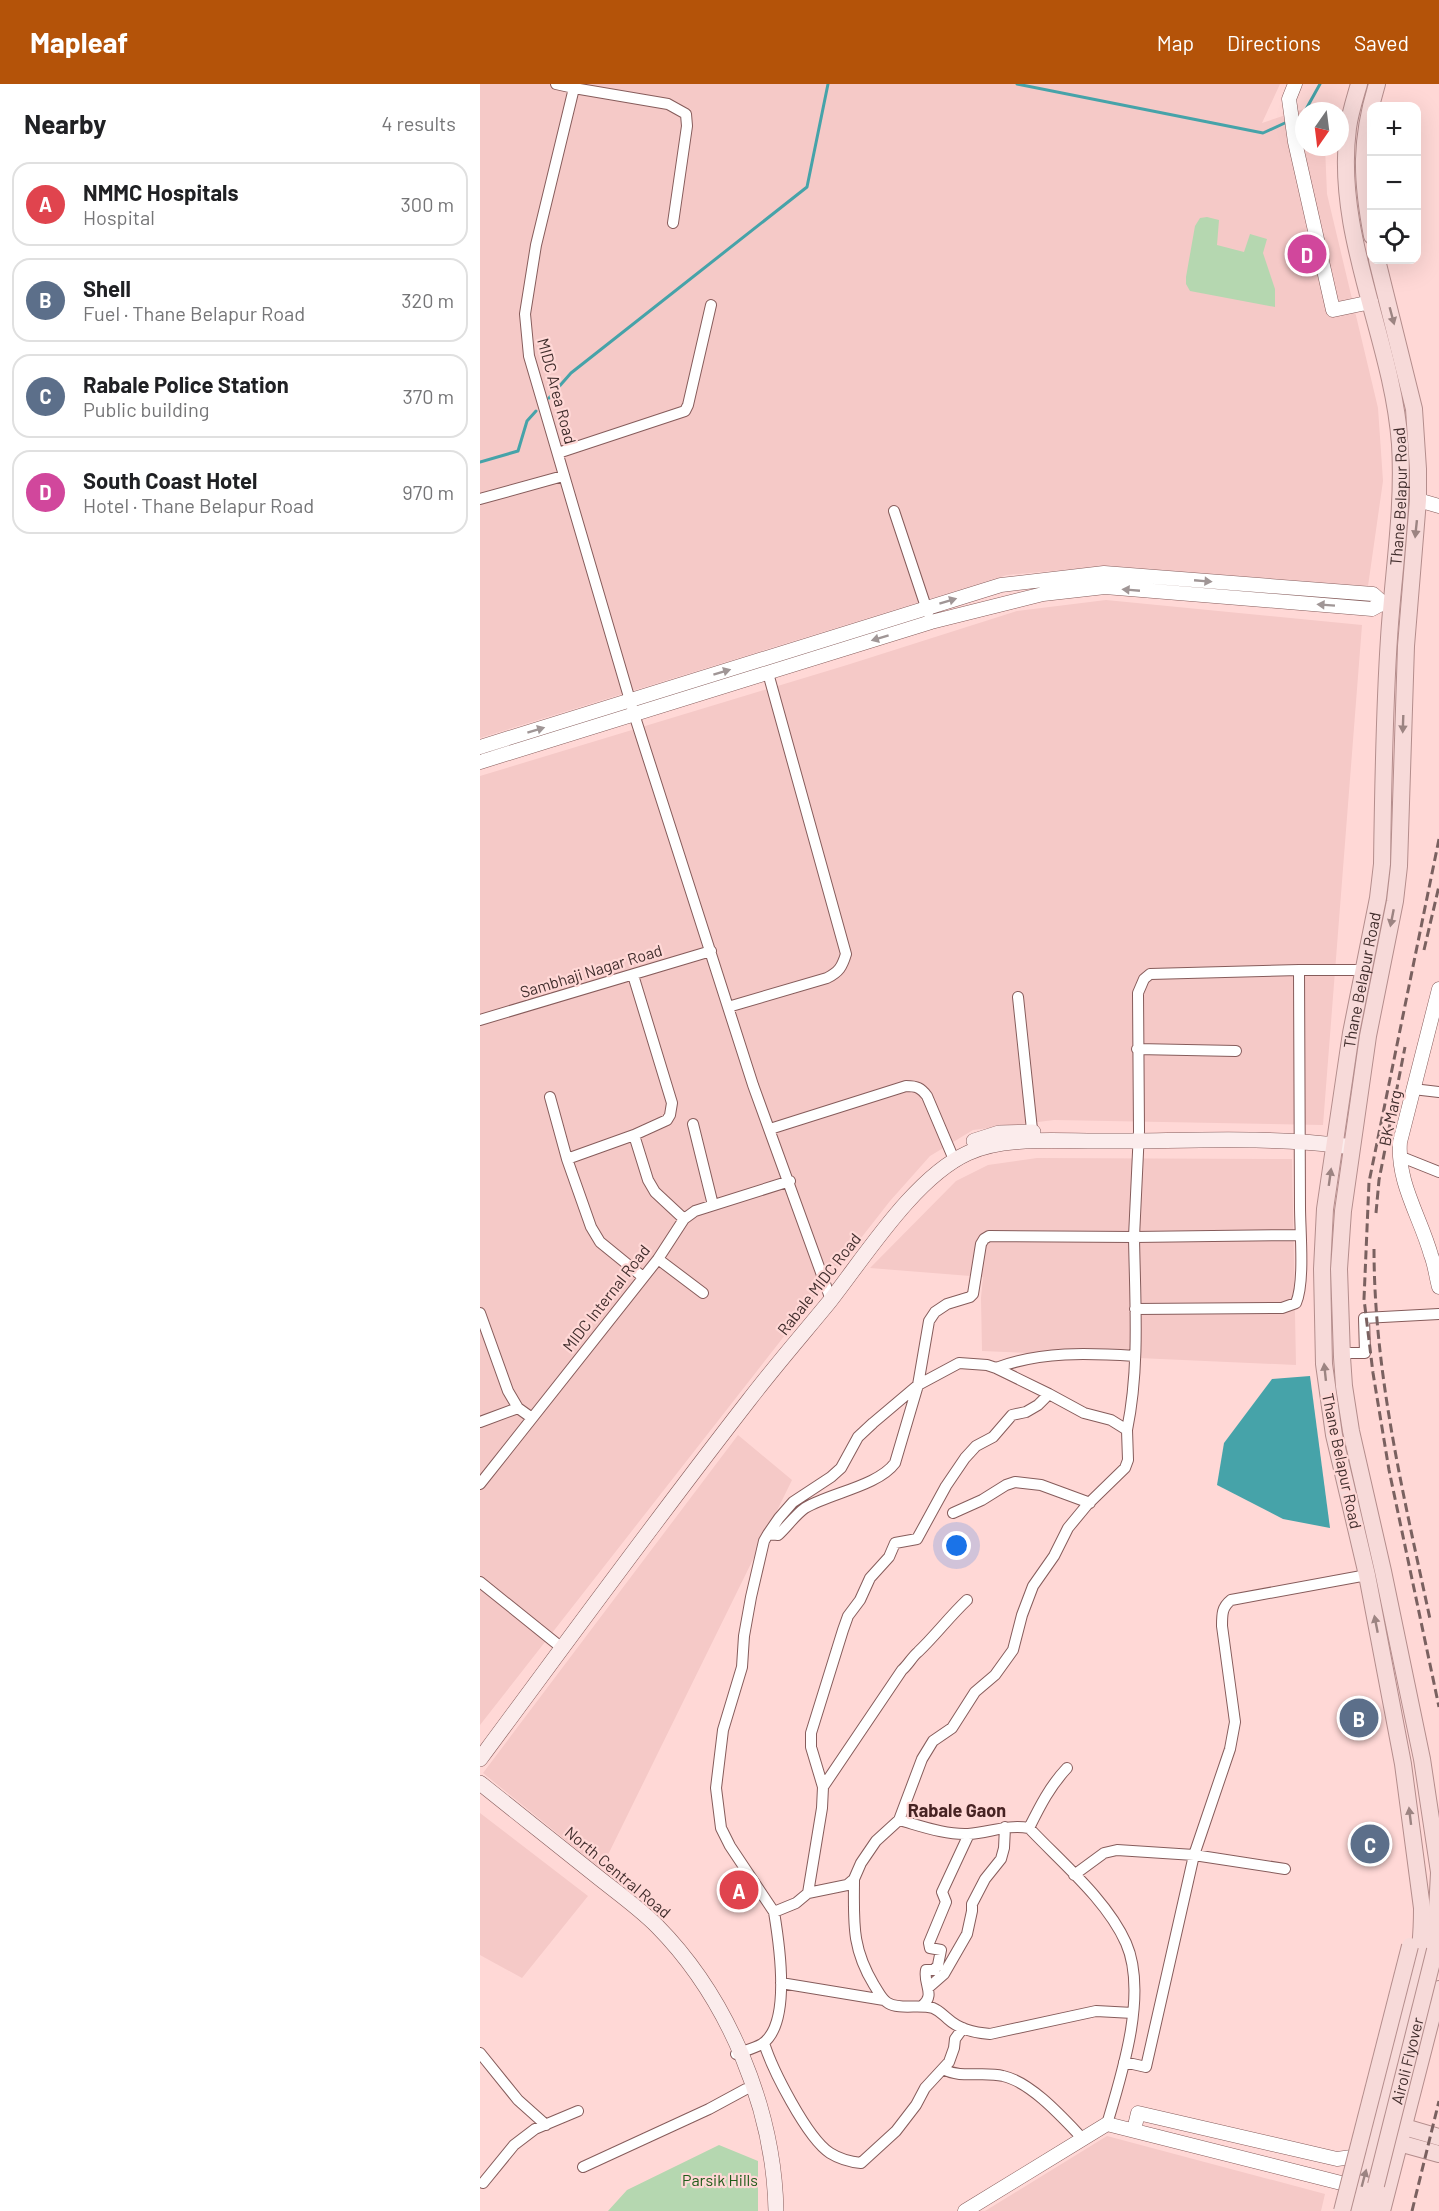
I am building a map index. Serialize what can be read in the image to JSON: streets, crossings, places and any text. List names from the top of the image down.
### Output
{
  "streets": {
    "main road": [
      "Thane Belapur Road",
      "Rabale MIDC Road",
      "North Central Road",
      "Airoli Flyover"
    ],
    "street": [
      "MIDC Area Road",
      "Sambhaji Nagar Road",
      "BK Marg",
      "MIDC Internal Road"
    ]
  },
  "crossings": [
    ["MIDC Area Road", "Sambhaji Nagar Road"],
    ["MIDC Area Road", "Rabale MIDC Road"],
    ["Thane Belapur Road", "Rabale MIDC Road"],
    ["Thane Belapur Road", "Airoli Flyover"]
  ],
  "districts": ["Rabale Gaon"],
  "parks": ["Parsik Hills"],
  "north": "bottom",
  "page": {
    "header": "Mapleaf",
    "nav": ["Map", "Directions", "Saved"],
    "heading": ["Nearby", "4 results"],
    "map_buttons": ["+", "−"],
    "list": [
      {
        "mark": "A",
        "name": "NMMC Hospitals",
        "note": "Hospital",
        "value": "300 m"
      },
      {
        "mark": "B",
        "name": "Shell",
        "note": "Fuel · Thane Belapur Road",
        "value": "320 m"
      },
      {
        "mark": "C",
        "name": "Rabale Police Station",
        "note": "Public building",
        "value": "370 m"
      },
      {
        "mark": "D",
        "name": "South Coast Hotel",
        "note": "Hotel · Thane Belapur Road",
        "value": "970 m"
      }
    ],
    "pins": [
      "D",
      "B",
      "C",
      "A"
    ]
  }
}
